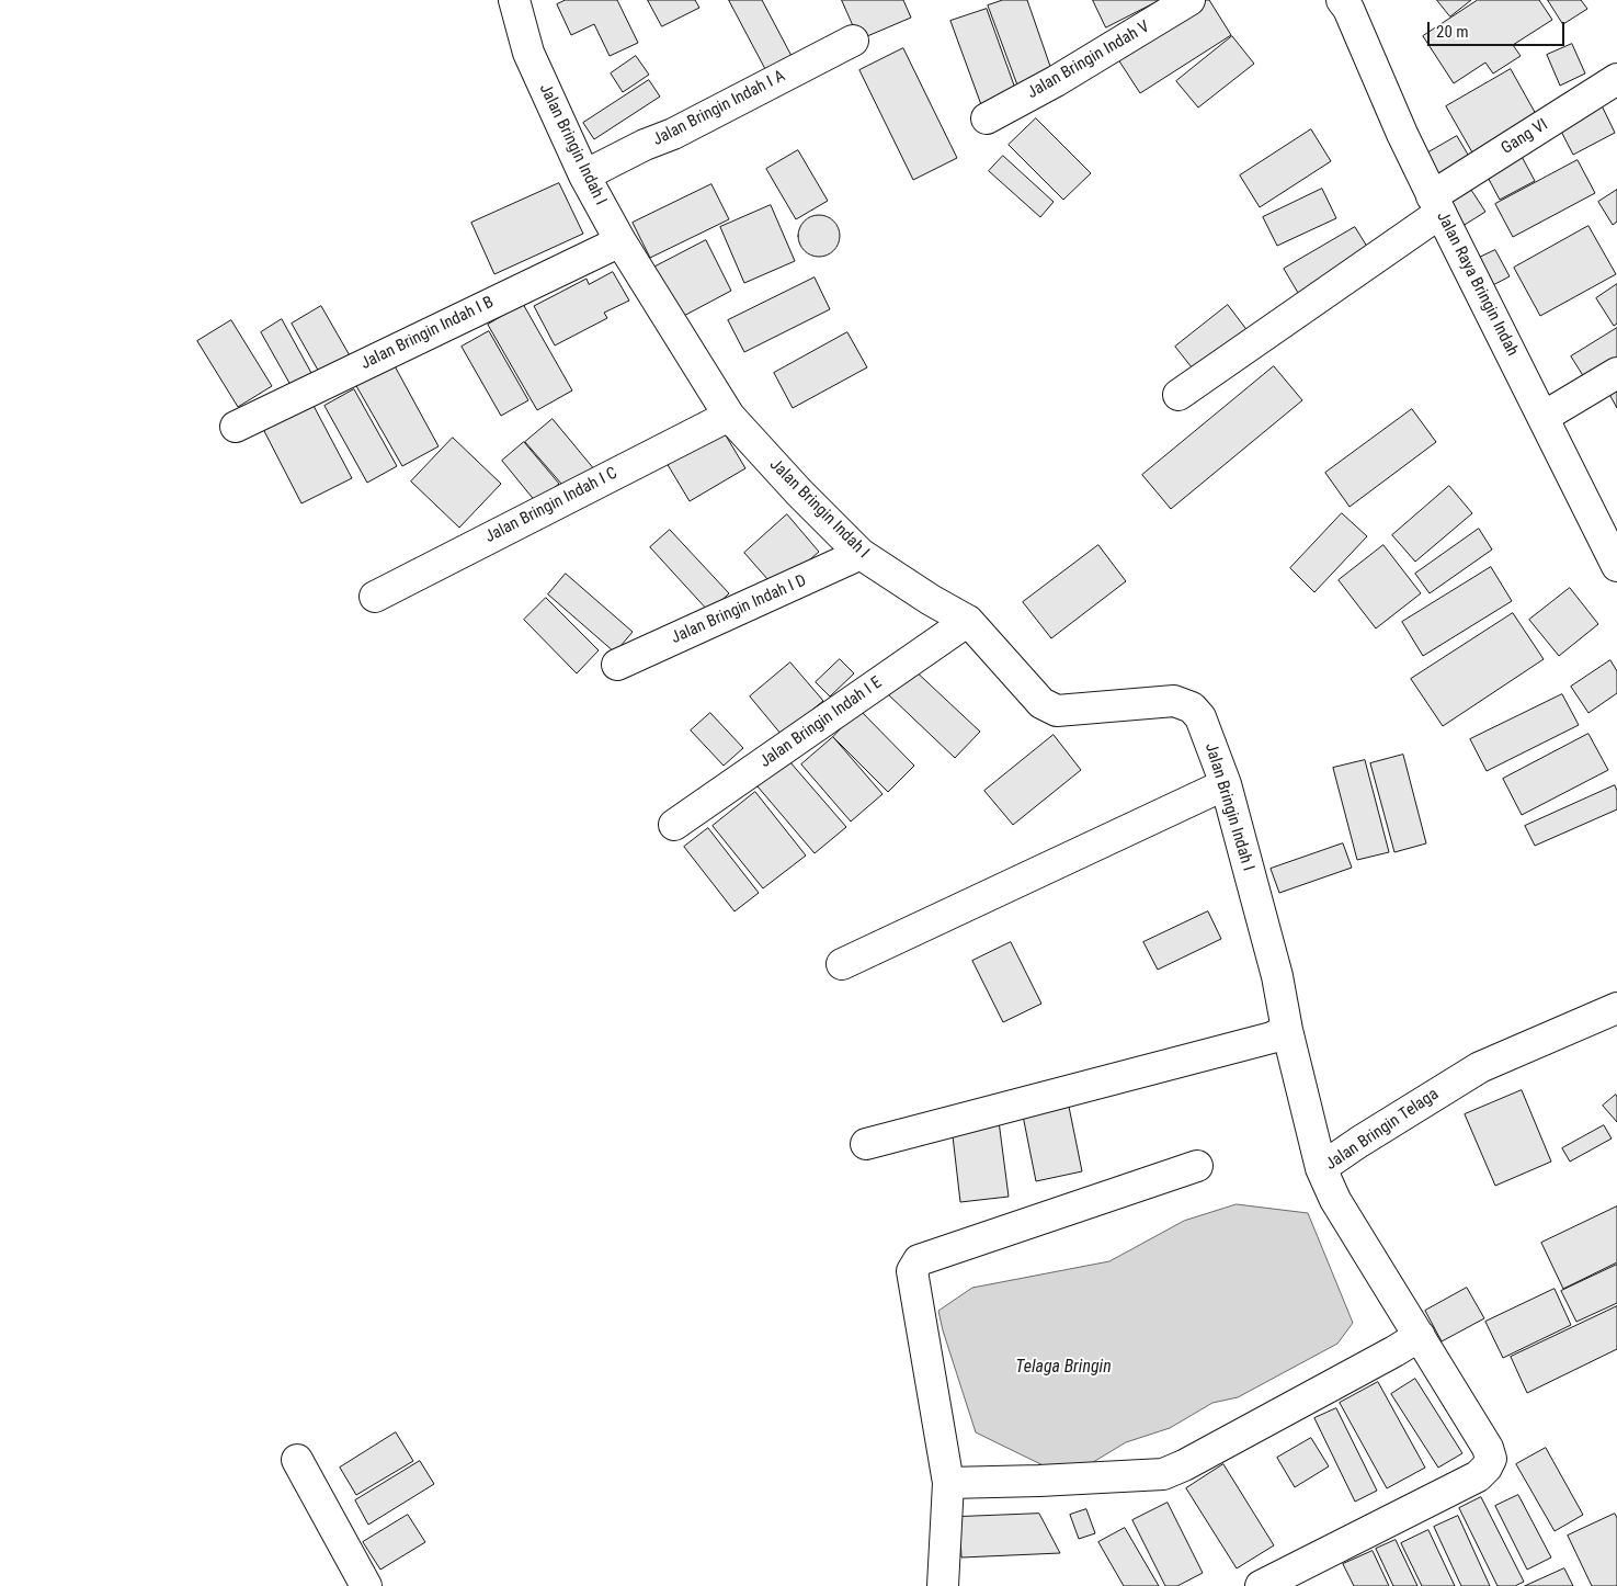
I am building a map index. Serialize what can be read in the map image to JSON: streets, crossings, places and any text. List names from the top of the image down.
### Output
{
  "streets": {
    "street": [
      "Jalan Bringin Indah V",
      "Jalan Bringin Indah I A",
      "Gang VI",
      "Jalan Bringin Indah I",
      "Jalan Raya Bringin Indah",
      "Jalan Bringin Indah I B",
      "Jalan Bringin Indah I C",
      "Jalan Bringin Indah I D",
      "Jalan Bringin Indah I E",
      "Jalan Bringin Telaga"
    ]
  },
  "crossings": [
    ["Jalan Bringin Indah I A", "Jalan Bringin Indah I"],
    ["Gang VI", "Jalan Raya Bringin Indah"],
    ["Jalan Bringin Indah I", "Jalan Bringin Indah I B"],
    ["Jalan Bringin Indah I", "Jalan Bringin Indah I C"],
    ["Jalan Bringin Indah I", "Jalan Bringin Indah I D"],
    ["Jalan Bringin Indah I", "Jalan Bringin Indah I E"],
    ["Jalan Bringin Indah I", "Jalan Bringin Telaga"]
  ],
  "water": ["Telaga Bringin"],
  "scale_bar": "20 m"
}
